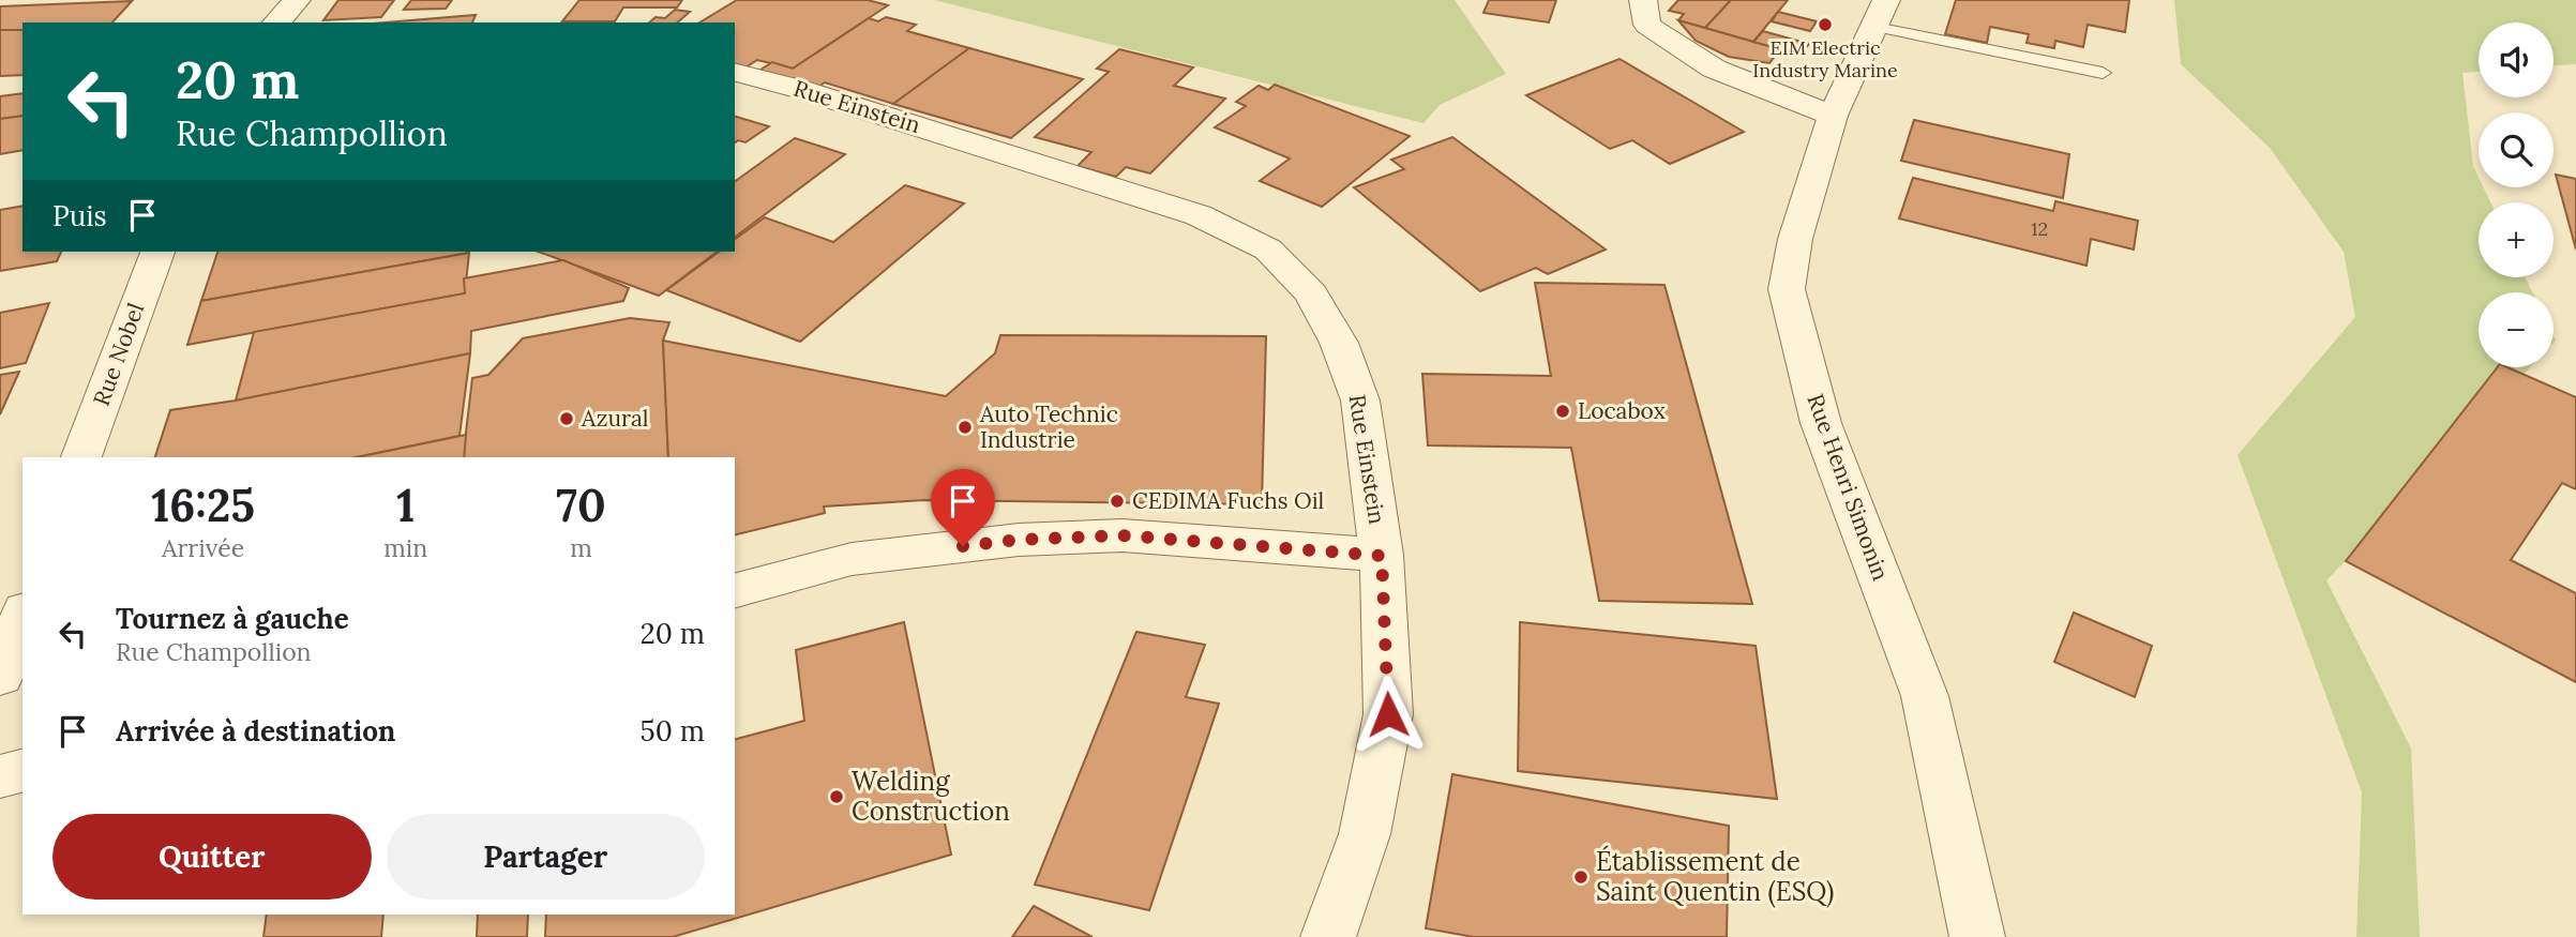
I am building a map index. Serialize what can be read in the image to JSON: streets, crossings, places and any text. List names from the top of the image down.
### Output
{
  "streets": {
    "street": ["Rue Einstein", "Rue Nobel", "Rue Henri Simonin"]
  },
  "places": [
    "EIM Electric Industry Marine",
    "Locabox",
    "Azural",
    "Auto Technic Industrie",
    "CEDIMA Fuchs Oil",
    "Welding Construction",
    "Établissement de Saint Quentin (ESQ)"
  ],
  "house_numbers": ["12"],
  "page": {
    "map_buttons": ["+", "−"],
    "turn": ["20 m", "Rue Champollion"],
    "then": "Puis",
    "eta": [
      "16:25",
      "Arrivée",
      "1",
      "min",
      "70",
      "m"
    ],
    "list": [
      {
        "name": "Tournez à gauche",
        "note": "Rue Champollion",
        "value": "20 m"
      },
      {
        "name": "Arrivée à destination",
        "value": "50 m"
      }
    ],
    "buttons": ["Quitter", "Partager"]
  }
}
